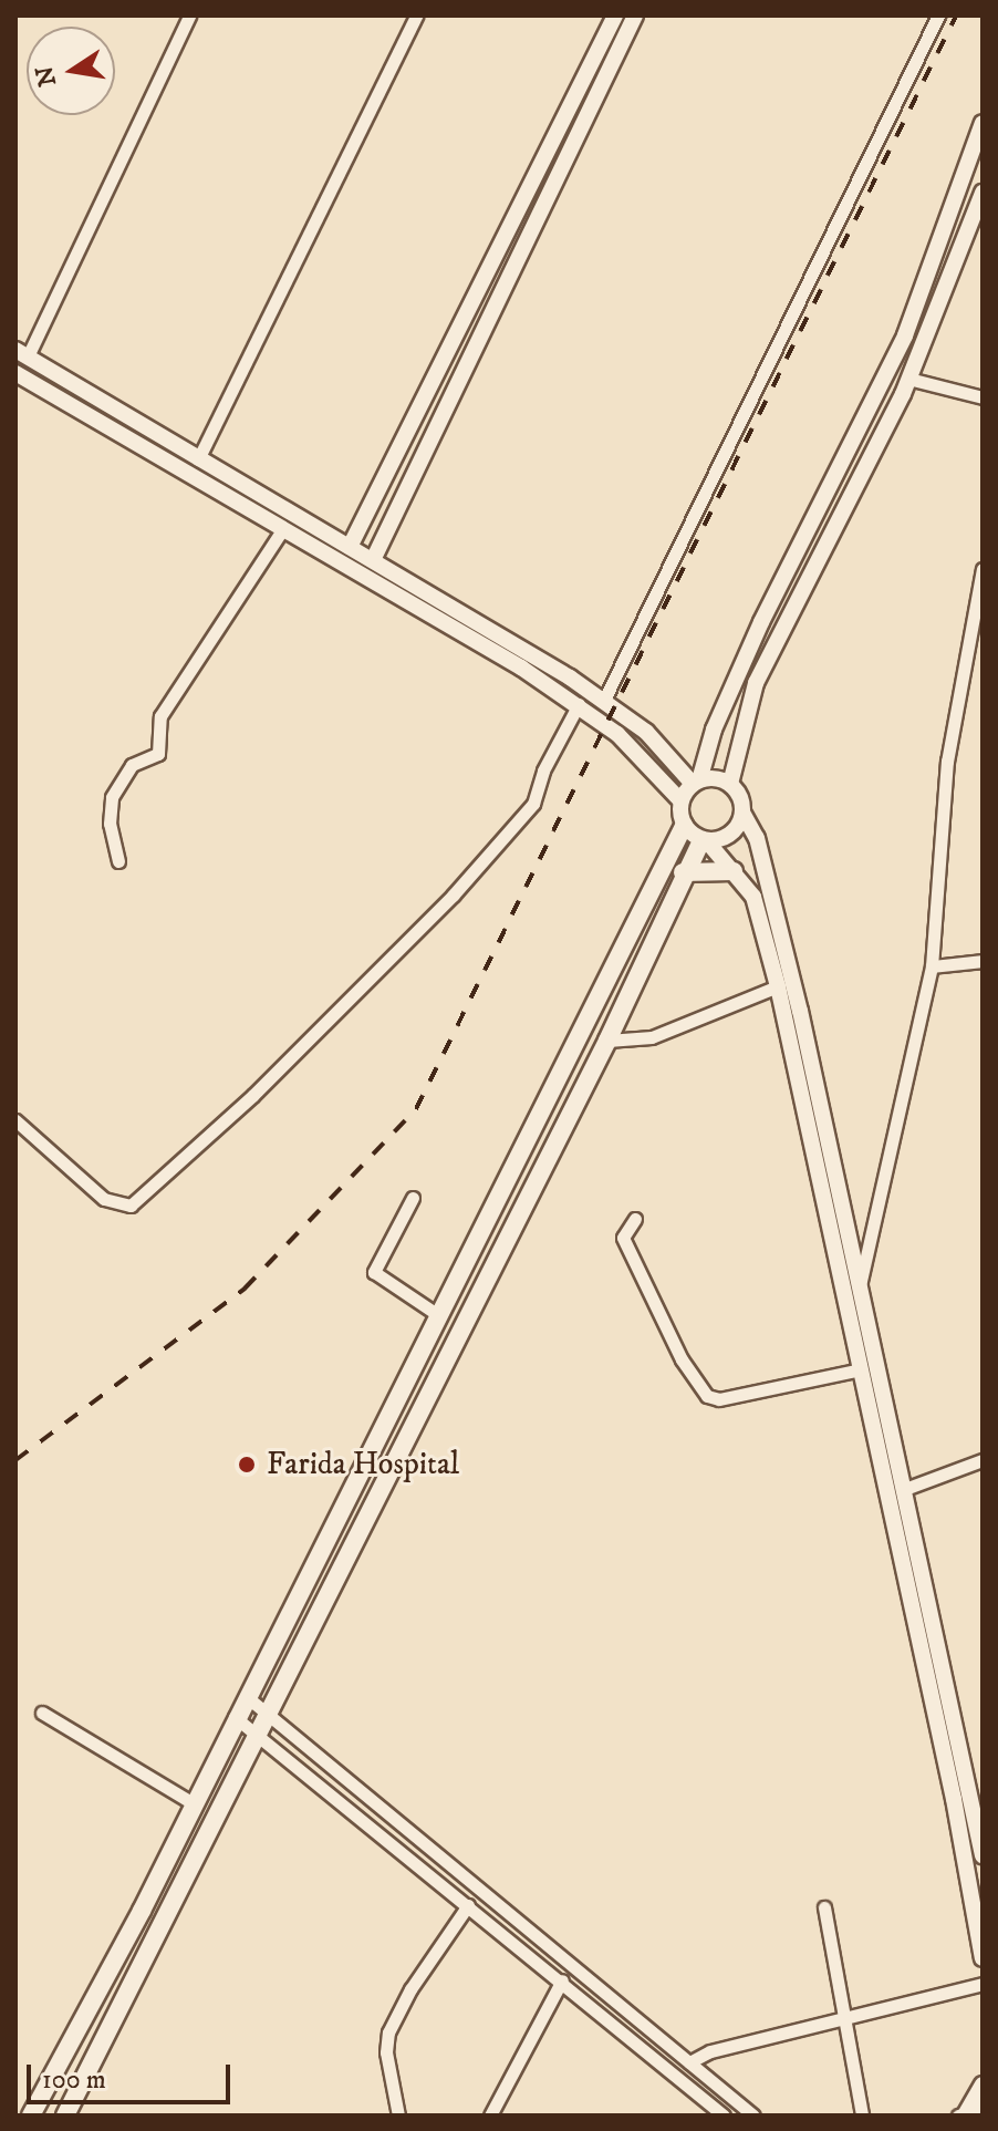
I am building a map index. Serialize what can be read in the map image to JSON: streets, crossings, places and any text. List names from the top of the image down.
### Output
{
  "places": ["Farida Hospital"],
  "scale_bar": "100 m",
  "north": "left"
}
